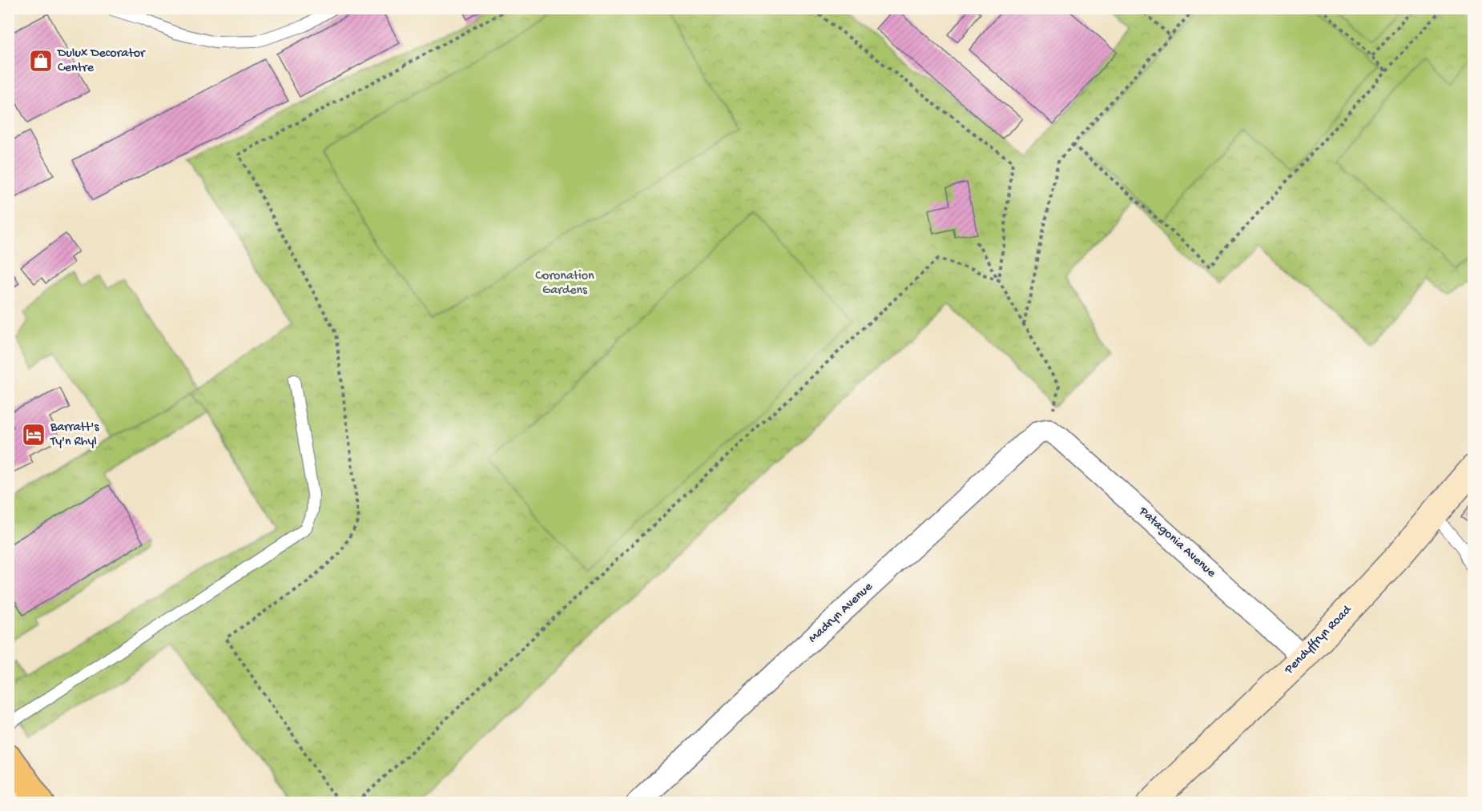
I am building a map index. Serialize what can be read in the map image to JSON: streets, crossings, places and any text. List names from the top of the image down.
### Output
{
  "streets": {
    "street": ["Patagonia Avenue", "Madryn Avenue", "Pendyffryn Road"]
  },
  "crossings": [
    ["Patagonia Avenue", "Madryn Avenue"],
    ["Patagonia Avenue", "Pendyffryn Road"]
  ],
  "parks": ["Coronation Gardens"],
  "places": {
    "shop": ["Dulux Decorator Centre"],
    "hotel": ["Barratt's Ty'n Rhyl"]
  }
}
